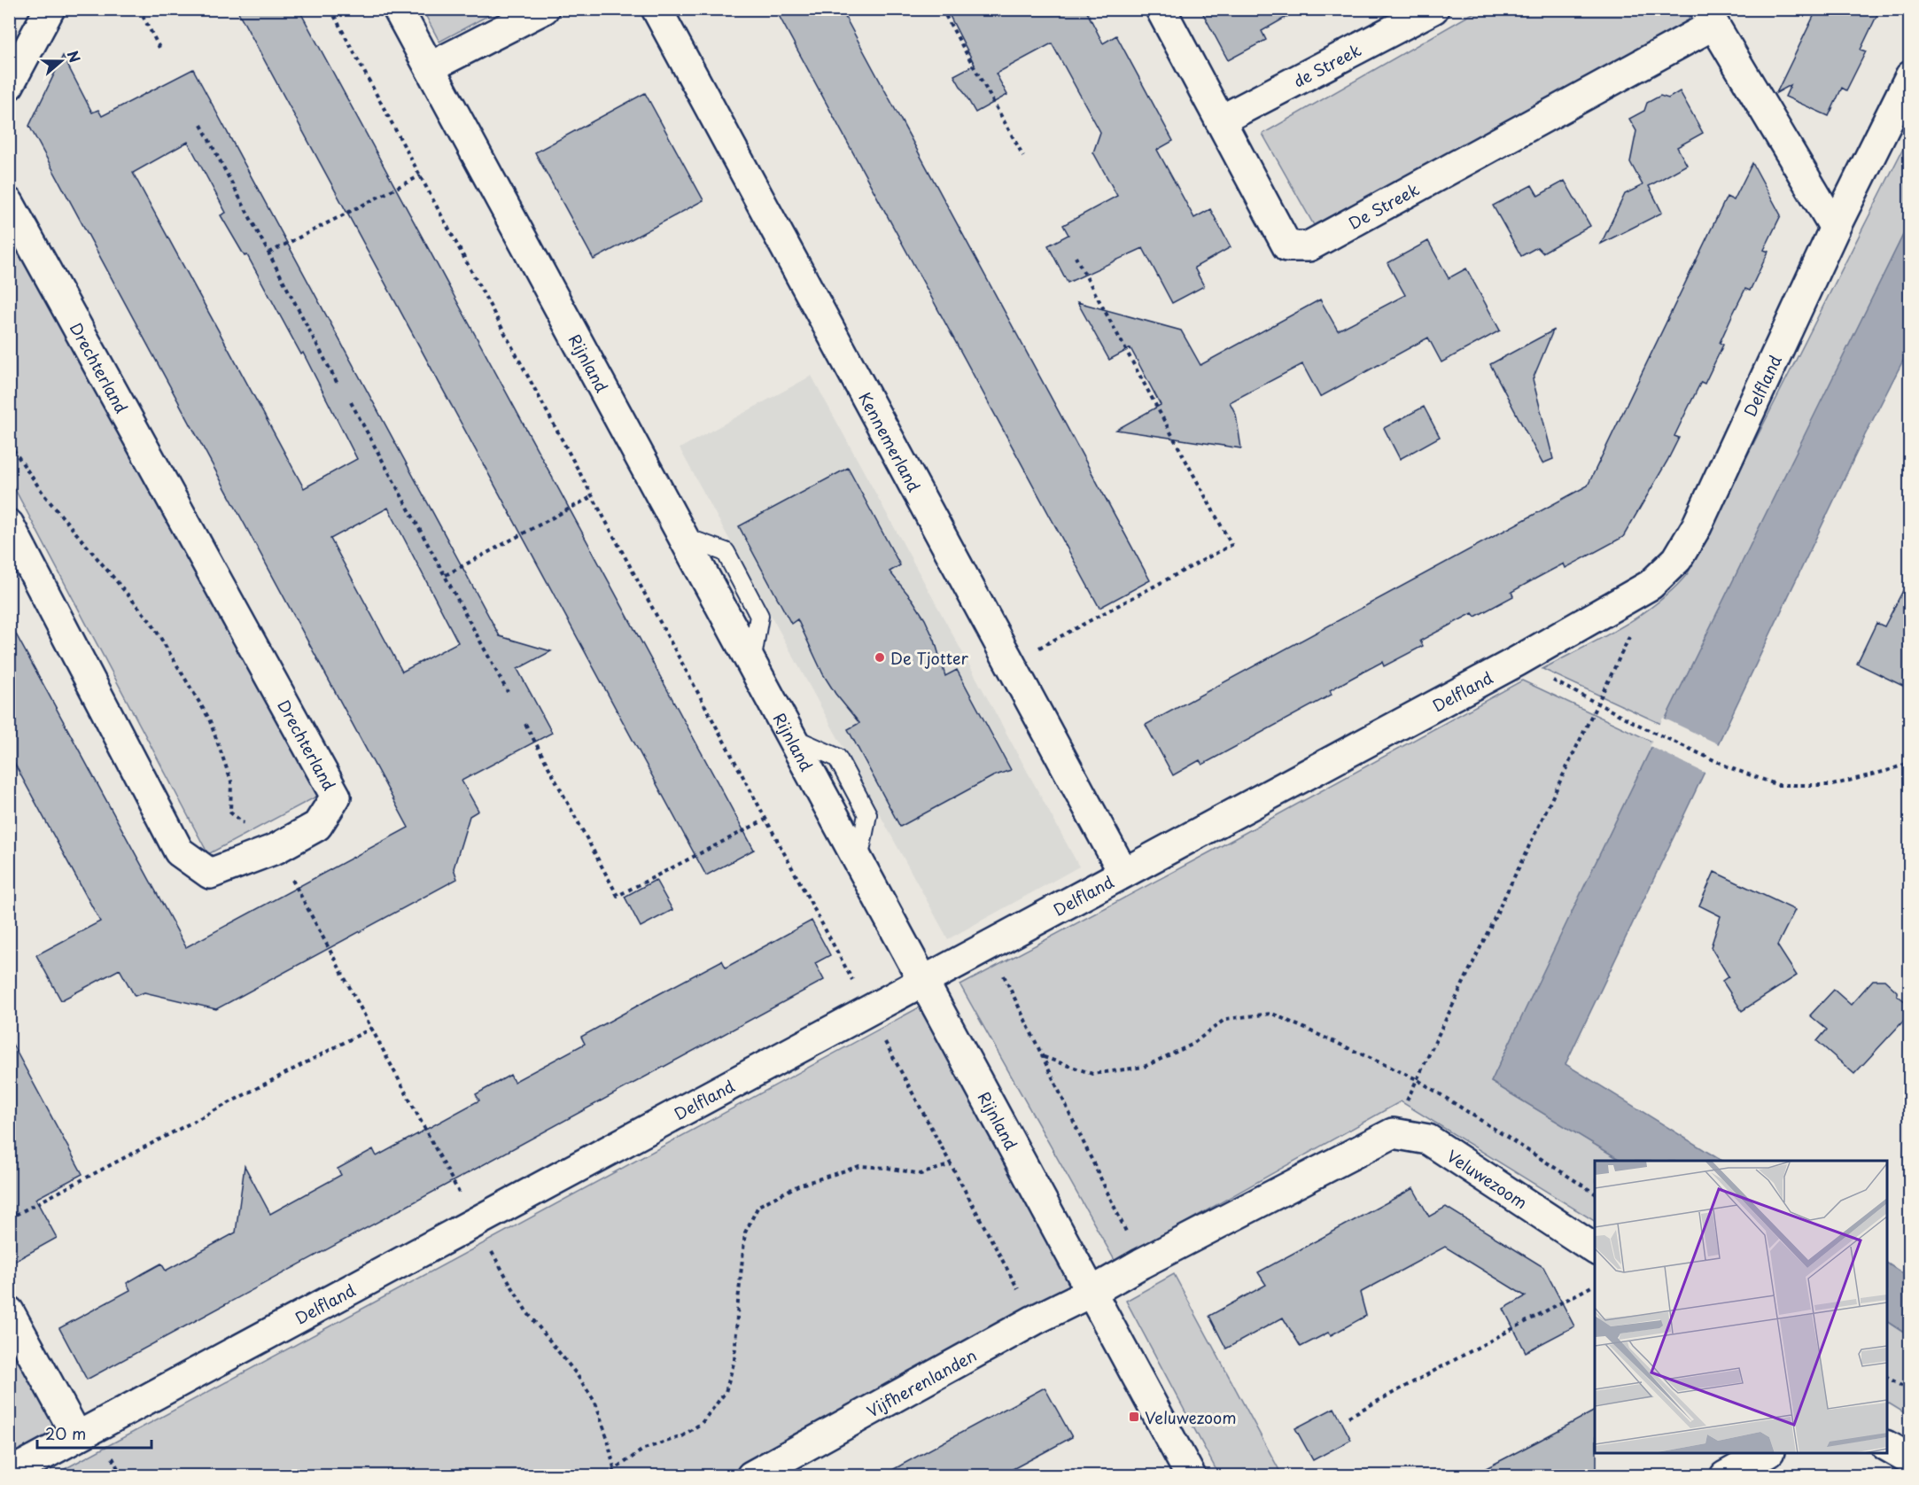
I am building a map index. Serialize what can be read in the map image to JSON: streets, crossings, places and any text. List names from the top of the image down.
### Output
{
  "streets": {
    "street": [
      "de Streek",
      "De Streek",
      "Rijnland",
      "Drechterland",
      "Delfland",
      "Kennemerland",
      "Veluwezoom",
      "Vijfherenlanden"
    ]
  },
  "crossings": [
    ["de Streek", "De Streek"],
    ["De Streek", "Delfland"],
    ["Rijnland", "Delfland"],
    ["Rijnland", "Vijfherenlanden"],
    ["Delfland", "Kennemerland"]
  ],
  "places": {
    "other": ["De Tjotter"],
    "transit": ["Veluwezoom"]
  },
  "scale_bar": "20 m",
  "north": "right"
}
